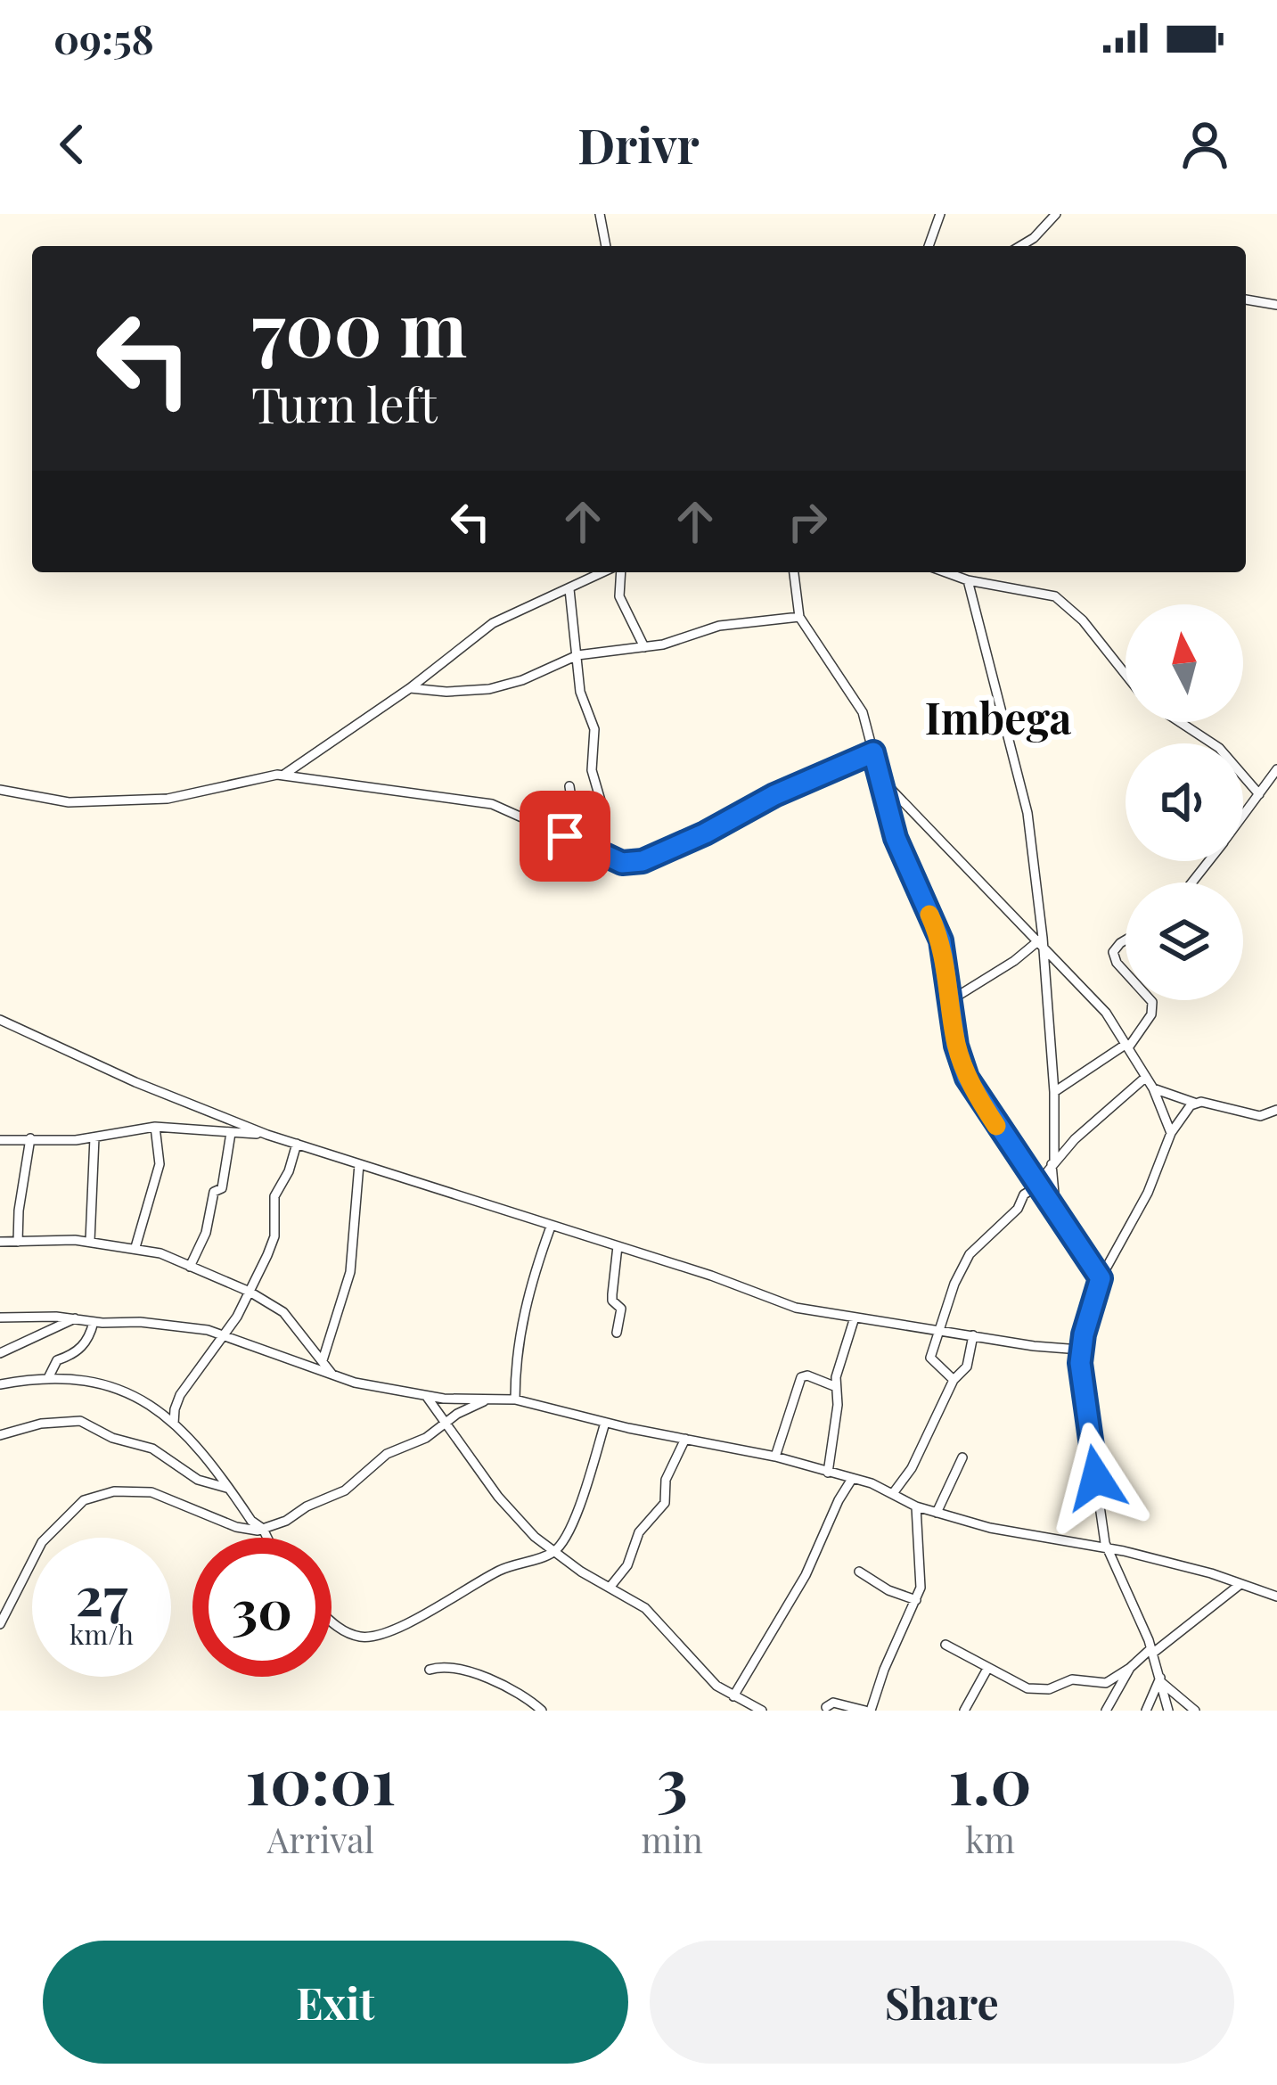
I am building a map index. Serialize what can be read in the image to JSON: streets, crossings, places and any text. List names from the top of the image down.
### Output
{
  "districts": ["Imbega"],
  "north": "top",
  "page": {
    "status": "09:58",
    "header": "Drivr",
    "turn": ["700 m", "Turn left"],
    "speed": "27 km/h",
    "limit": "30",
    "eta": [
      "10:01",
      "Arrival",
      "3",
      "min",
      "1.0",
      "km"
    ],
    "buttons": ["Exit", "Share"]
  }
}
